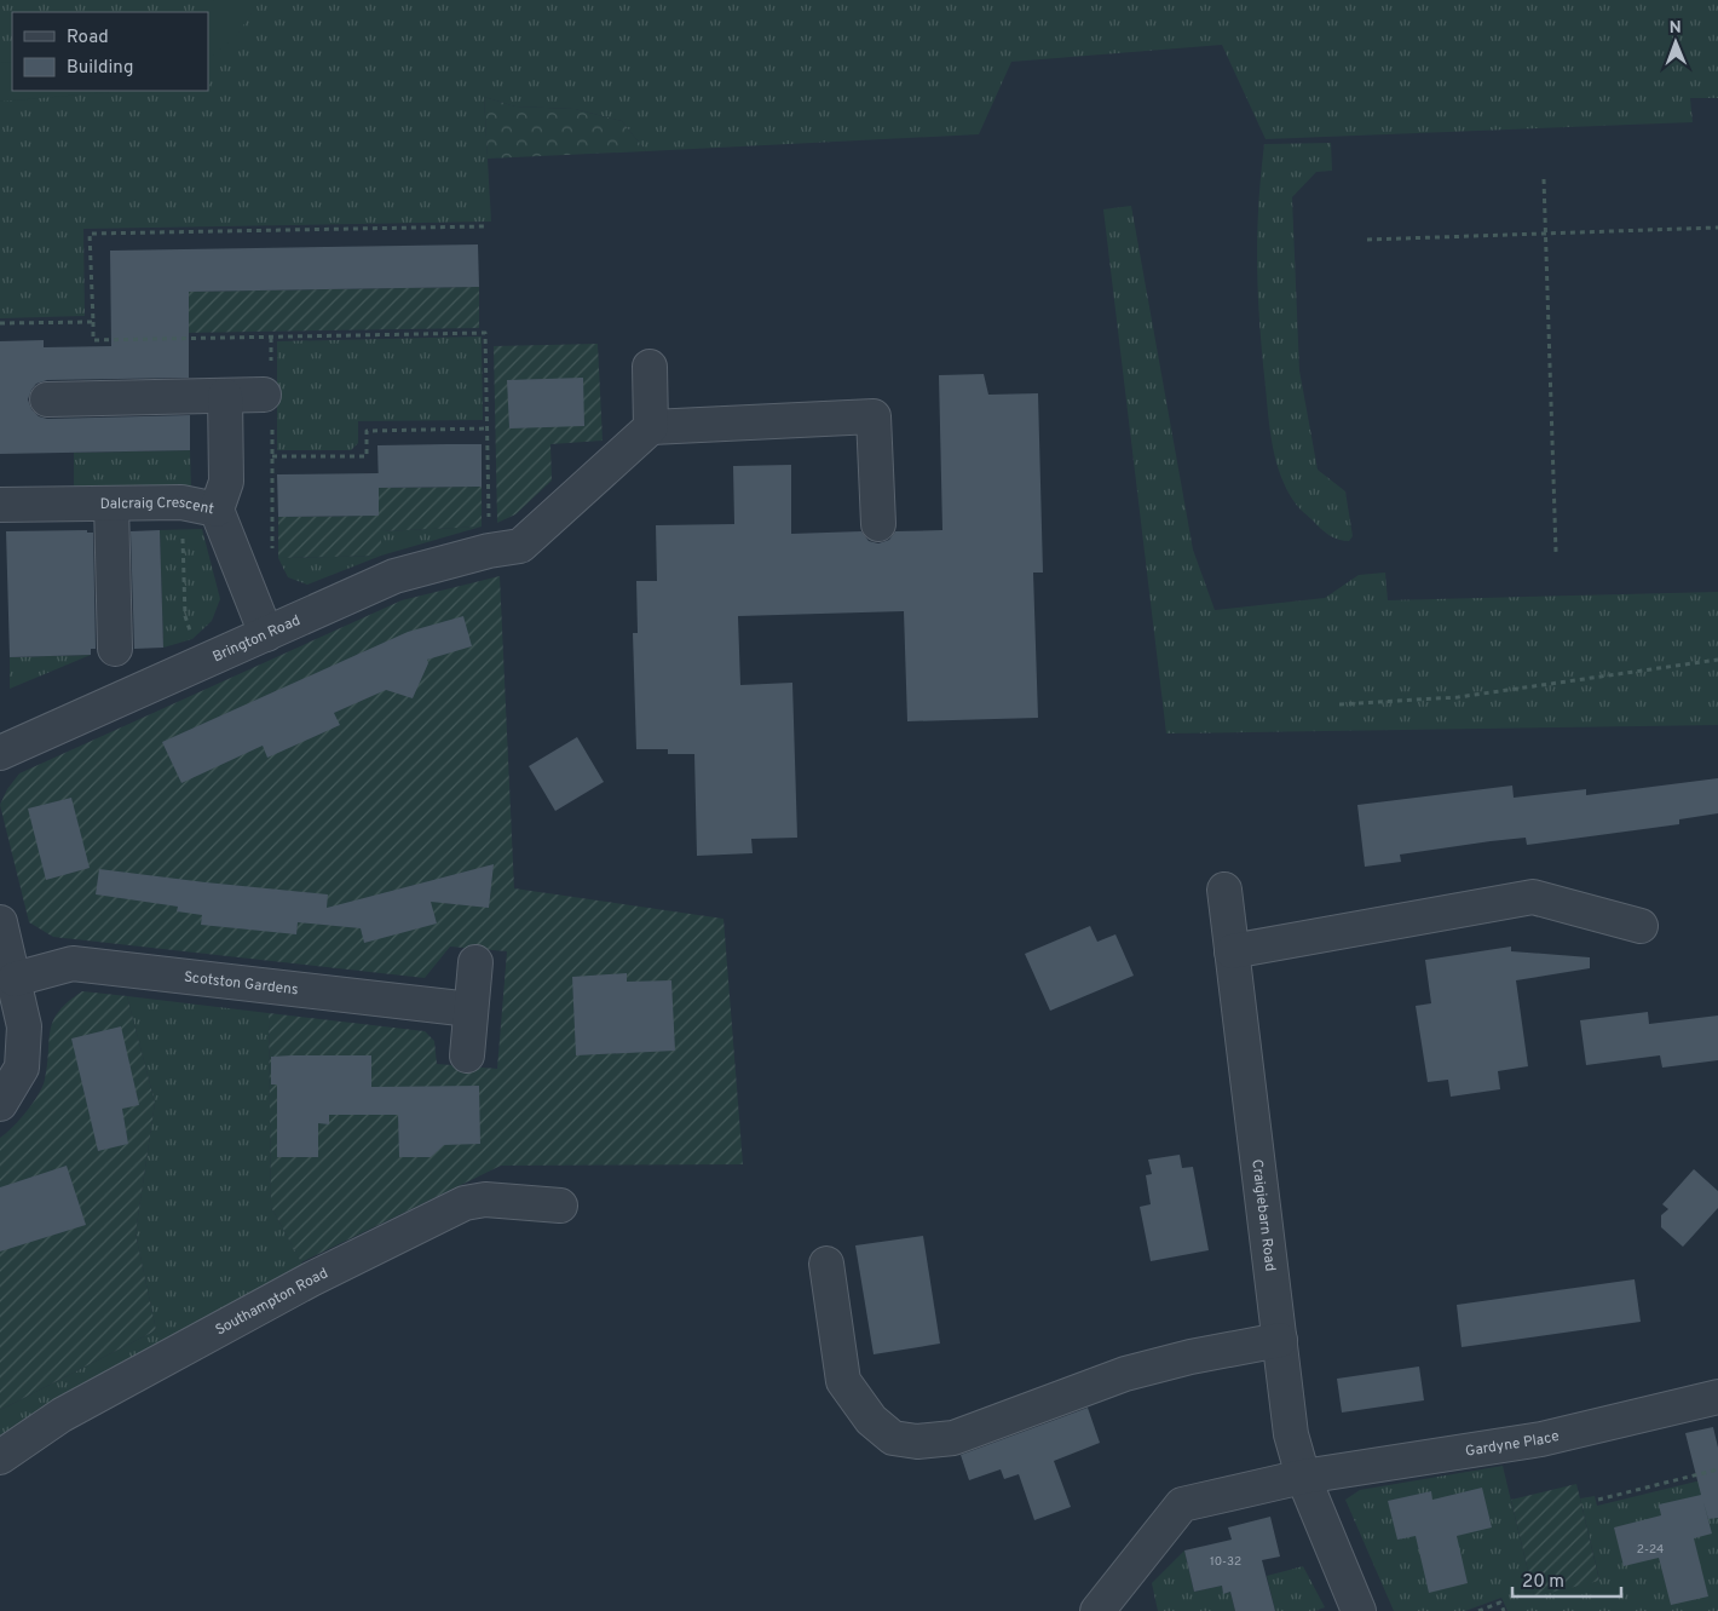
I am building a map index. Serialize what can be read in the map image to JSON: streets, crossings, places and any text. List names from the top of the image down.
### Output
{
  "streets": {
    "street": [
      "Dalcraig Crescent",
      "Brington Road",
      "Scotston Gardens",
      "Craigiebarn Road",
      "Southampton Road",
      "Gardyne Place"
    ]
  },
  "crossings": [
    ["Dalcraig Crescent", "Brington Road"],
    ["Craigiebarn Road", "Gardyne Place"]
  ],
  "house_numbers": ["2-24", "10-32"],
  "legend": ["Road", "Building"],
  "scale_bar": "20 m",
  "north": "top"
}
